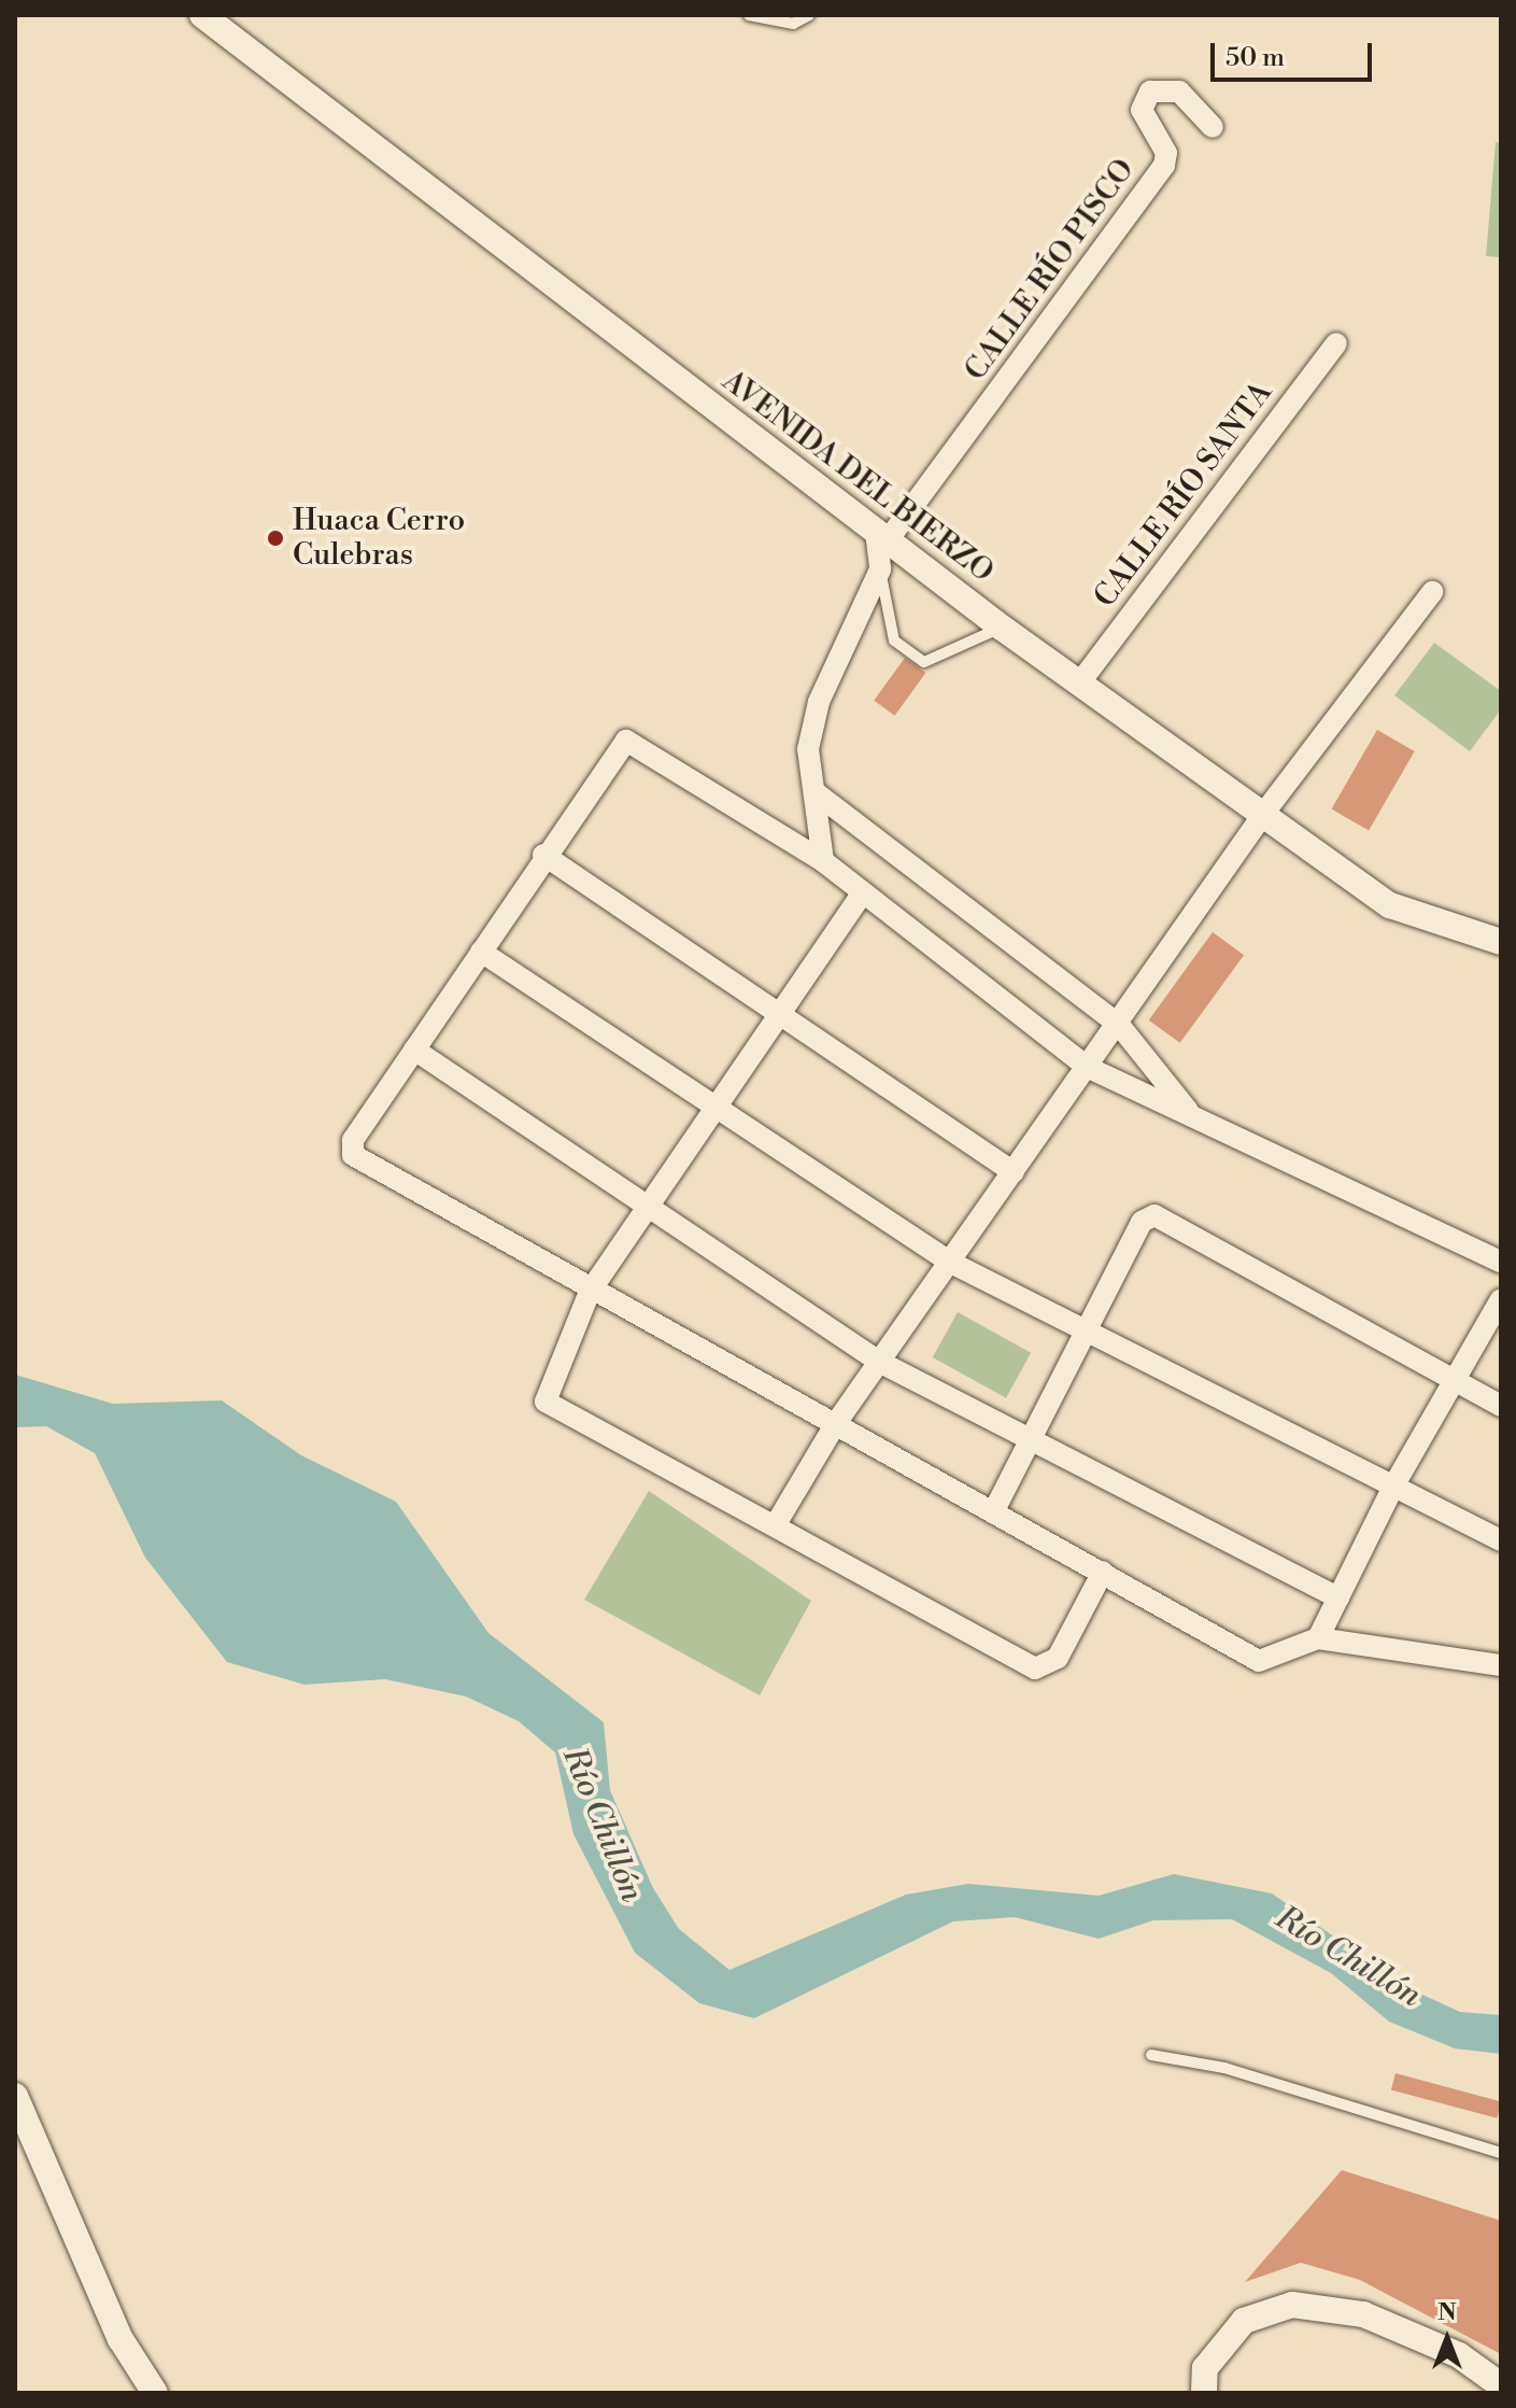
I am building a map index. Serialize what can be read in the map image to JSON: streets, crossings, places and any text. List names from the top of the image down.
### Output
{
  "streets": {
    "street": ["CALLE RÍO PISCO", "AVENIDA DEL BIERZO", "CALLE RÍO SANTA"]
  },
  "crossings": [
    ["CALLE RÍO PISCO", "AVENIDA DEL BIERZO"],
    ["AVENIDA DEL BIERZO", "CALLE RÍO SANTA"]
  ],
  "water": ["Río Chillón"],
  "places": ["Huaca Cerro Culebras"],
  "scale_bar": "50 m",
  "north": "top"
}
